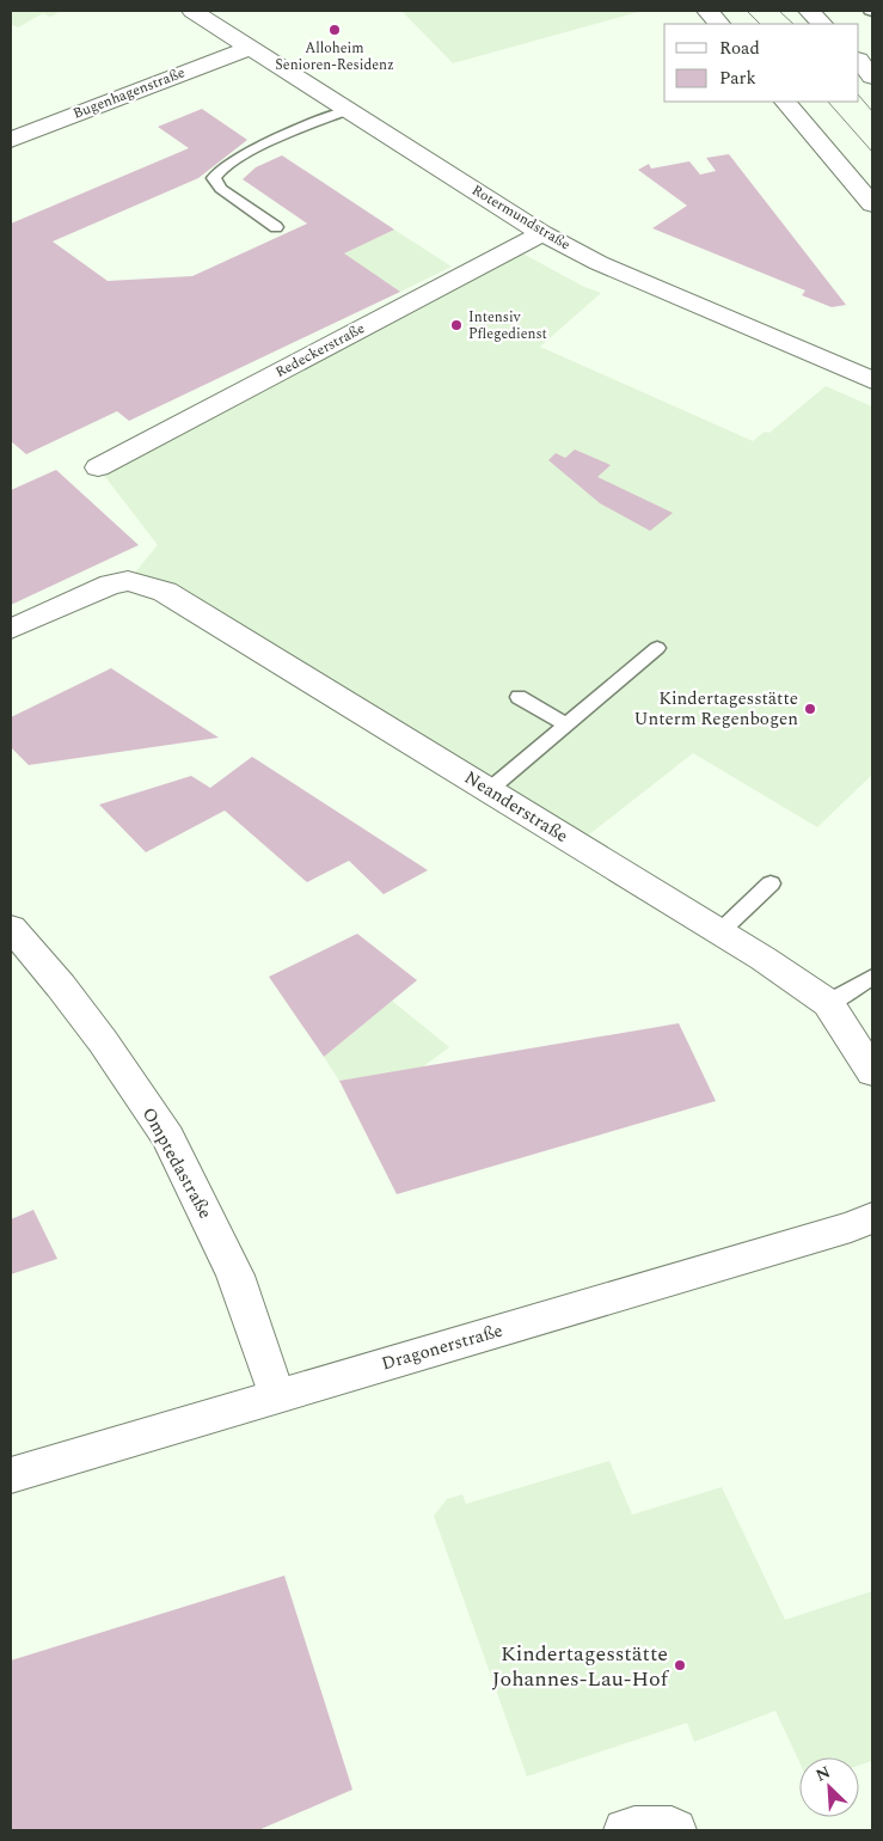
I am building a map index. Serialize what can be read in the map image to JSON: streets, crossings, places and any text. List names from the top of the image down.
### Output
{
  "streets": {
    "street": [
      "Bugenhagenstraße",
      "Rotermundstraße",
      "Redeckerstraße",
      "Neanderstraße",
      "Omptedastraße",
      "Dragonerstraße"
    ]
  },
  "crossings": [
    ["Bugenhagenstraße", "Rotermundstraße"],
    ["Rotermundstraße", "Redeckerstraße"],
    ["Omptedastraße", "Dragonerstraße"]
  ],
  "places": [
    "Alloheim Senioren-Residenz",
    "Intensiv Pflegedienst",
    "Kindertagesstätte Unterm Regenbogen",
    "Kindertagesstätte Johannes-Lau-Hof"
  ],
  "legend": ["Road", "Park"],
  "north": "top left"
}
